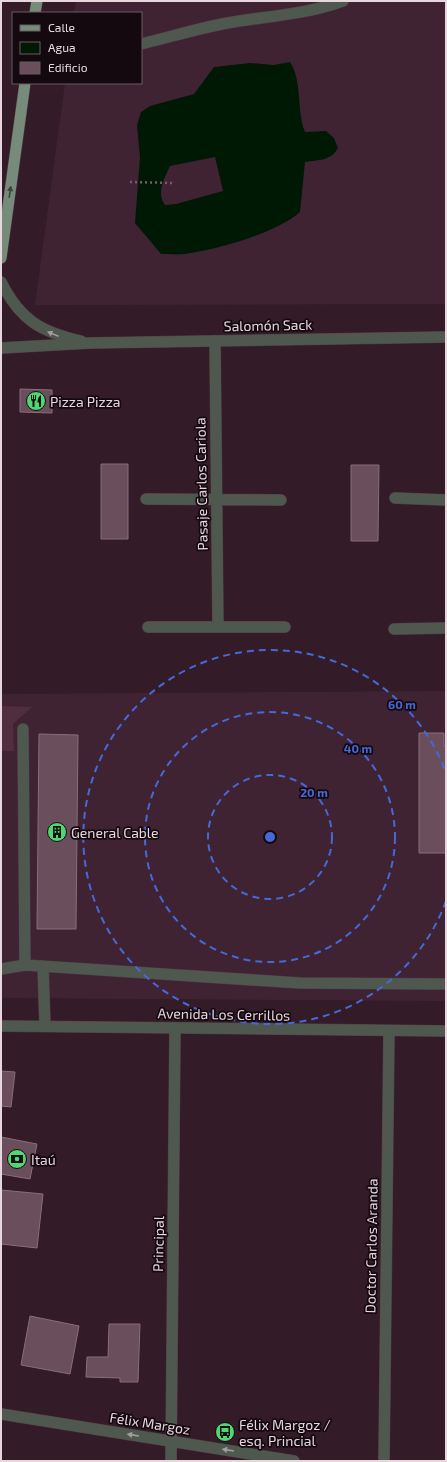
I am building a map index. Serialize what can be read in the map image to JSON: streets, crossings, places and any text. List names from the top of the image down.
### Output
{
  "streets": {
    "street": [
      "Salomón Sack",
      "Pasaje Carlos Cariola",
      "Avenida Los Cerrillos",
      "Principal",
      "Doctor Carlos Aranda",
      "Félix Margoz"
    ]
  },
  "crossings": [
    ["Salomón Sack", "Pasaje Carlos Cariola"],
    ["Avenida Los Cerrillos", "Principal"],
    ["Avenida Los Cerrillos", "Doctor Carlos Aranda"],
    ["Principal", "Félix Margoz"]
  ],
  "one_way": ["Félix Margoz"],
  "places": {
    "restaurant": ["Pizza Pizza"],
    "building": ["General Cable"],
    "bank": ["Itaú"],
    "bus stop": ["Félix Margoz / esq. Princial"]
  },
  "legend": ["Calle", "Agua", "Edificio"],
  "rings": ["60 m", "40 m", "20 m"]
}
